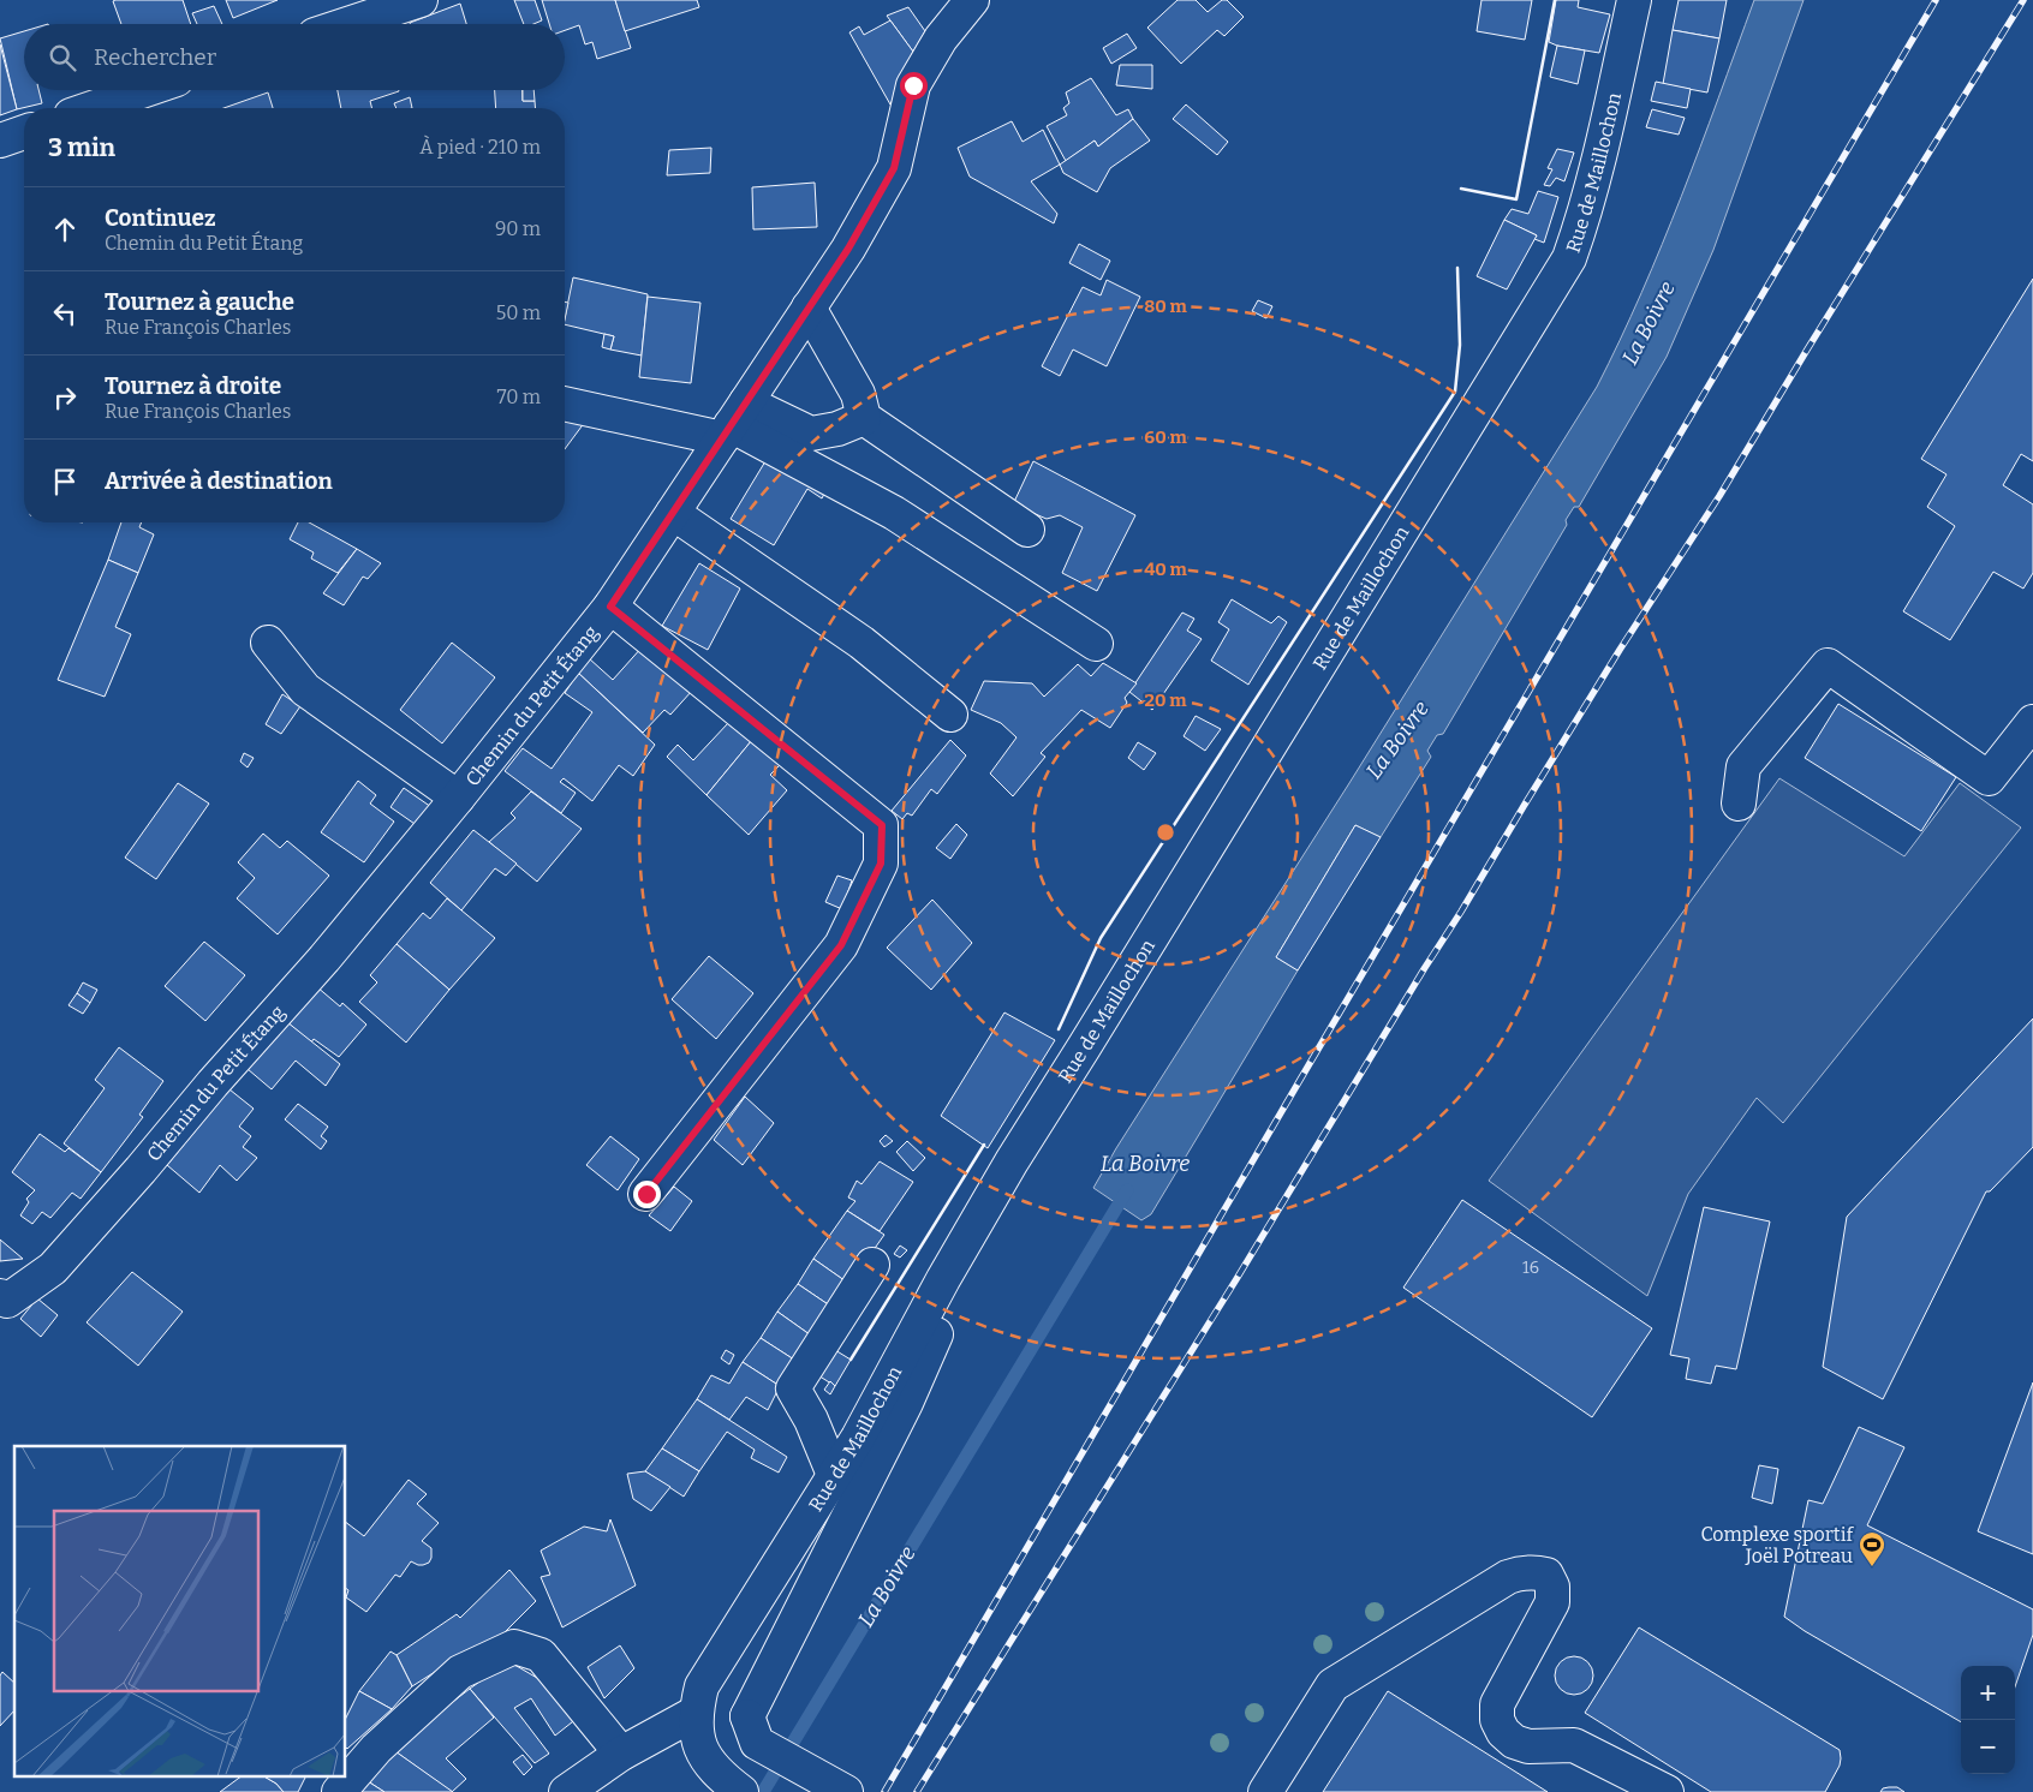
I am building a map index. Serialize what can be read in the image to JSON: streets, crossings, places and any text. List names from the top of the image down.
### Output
{
  "streets": {
    "street": ["Rue de Maillochon", "Chemin du Petit Étang"]
  },
  "water": ["La Boivre"],
  "places": {
    "sports": ["Complexe sportif Joël Potreau"]
  },
  "house_numbers": ["16"],
  "page": {
    "search": "Rechercher",
    "heading": ["3 min", "À pied · 210 m"],
    "list": [
      ["Continuez", "Chemin du Petit Étang", "90 m"],
      ["Tournez à gauche", "Rue François Charles", "50 m"],
      ["Tournez à droite", "Rue François Charles", "70 m"],
      "Arrivée à destination"
    ],
    "map_buttons": ["+", "−"]
  },
  "rings": [
    "80 m",
    "60 m",
    "40 m",
    "20 m"
  ]
}
